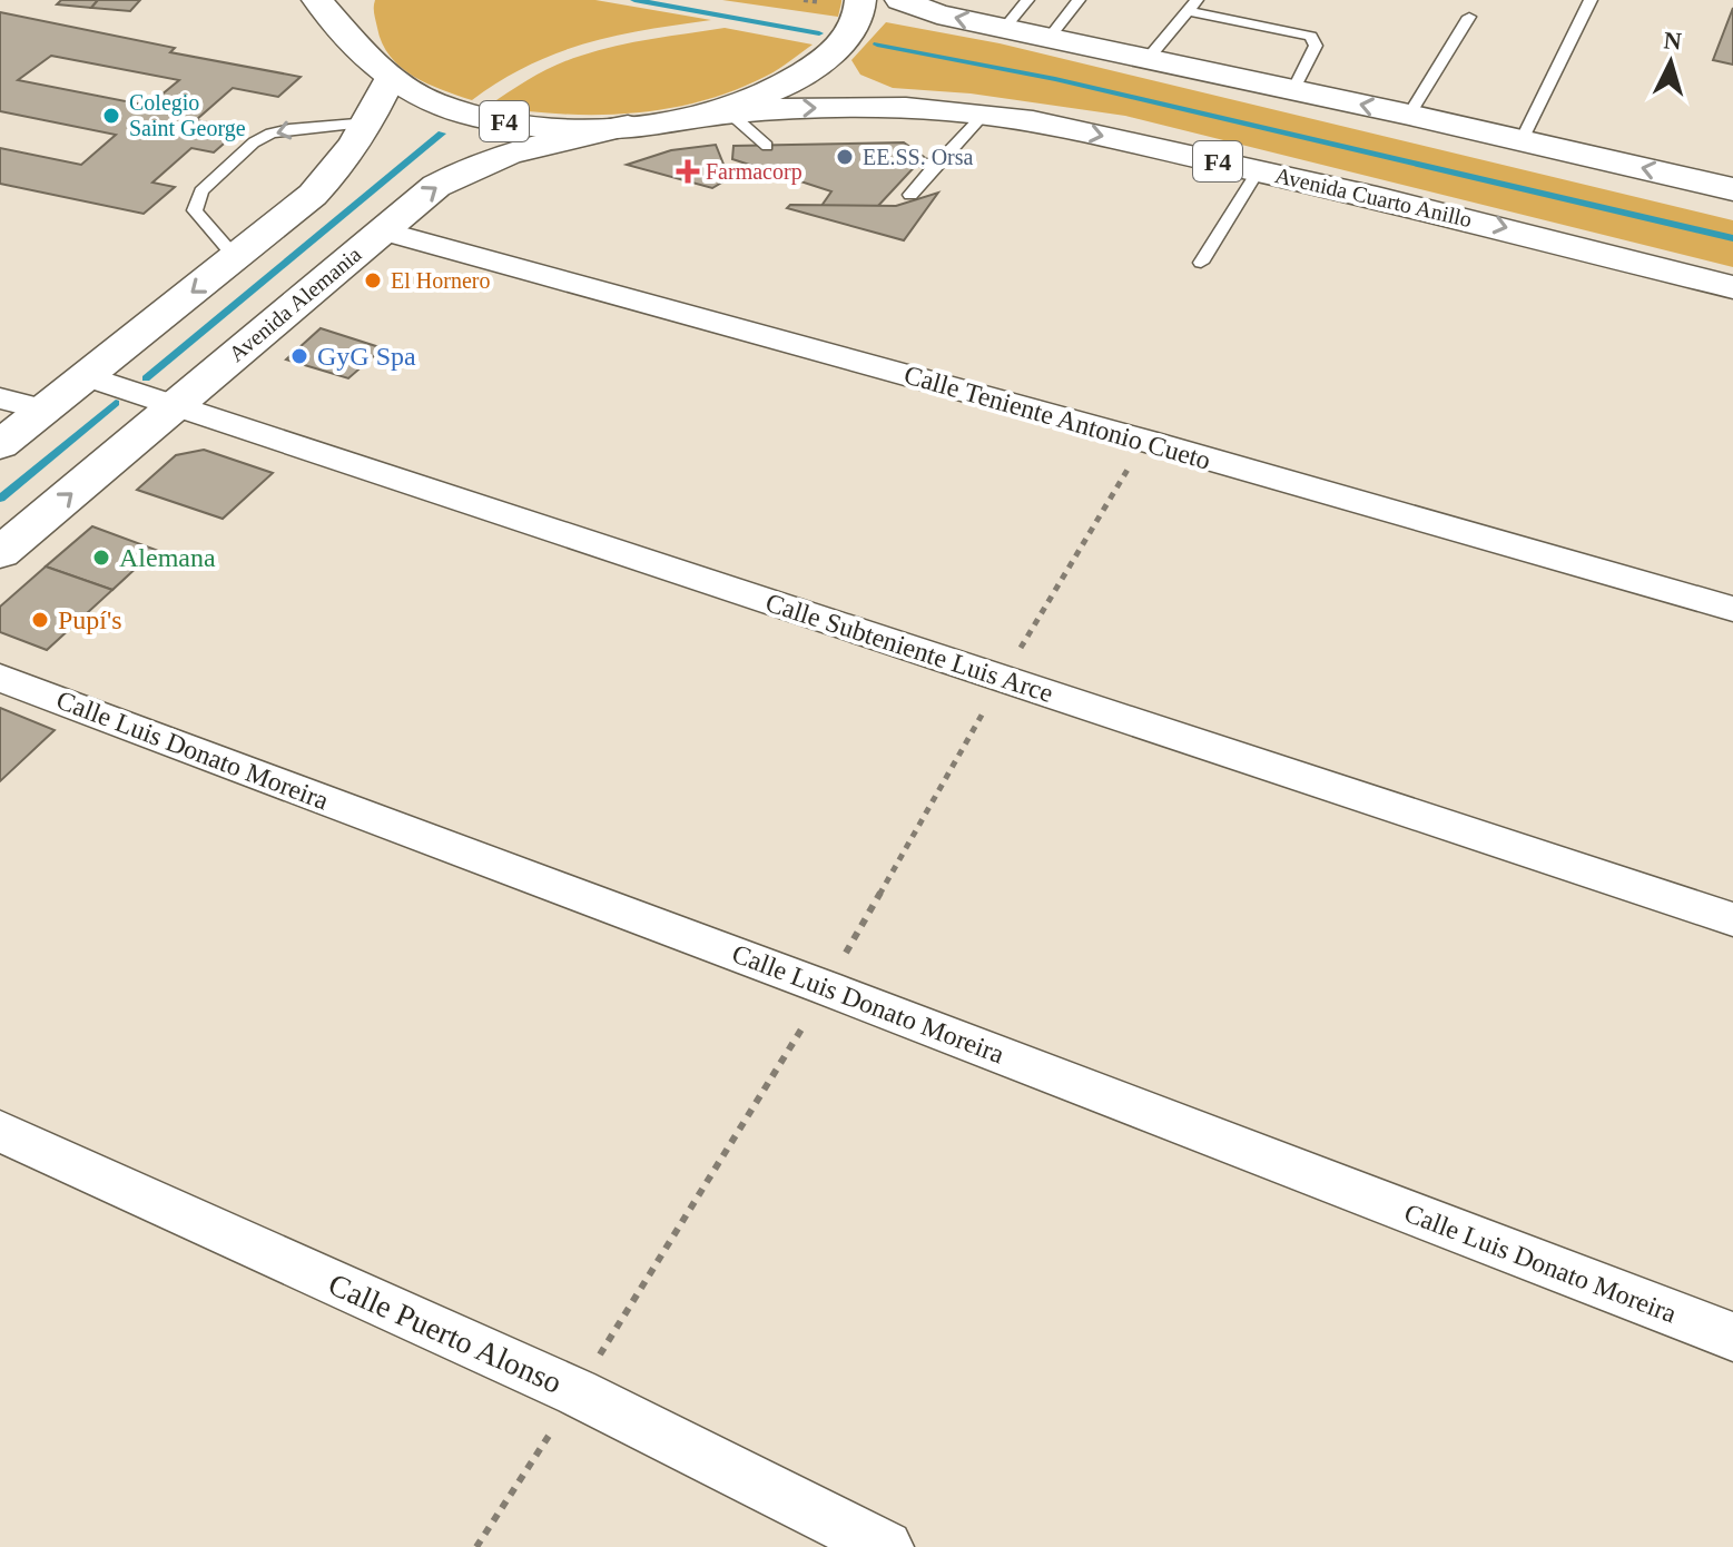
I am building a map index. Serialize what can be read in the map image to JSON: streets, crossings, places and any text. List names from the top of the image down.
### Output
{
  "streets": {
    "main road": ["F4", "Avenida Cuarto Anillo", "Avenida Alemania"],
    "street": [
      "Calle Teniente Antonio Cueto",
      "Calle Subteniente Luis Arce",
      "Calle Luis Donato Moreira",
      "Calle Puerto Alonso"
    ]
  },
  "crossings": [
    ["F4", "Avenida Cuarto Anillo"],
    ["F4", "Avenida Alemania"],
    ["Avenida Alemania", "Calle Teniente Antonio Cueto"],
    ["Avenida Alemania", "Calle Subteniente Luis Arce"]
  ],
  "places": {
    "other": [
      "Colegio Saint George",
      "EE.SS. Orsa",
      "El Hornero",
      "GyG Spa",
      "Alemana",
      "Pupí's"
    ],
    "health": ["Farmacorp"]
  },
  "north": "top"
}
